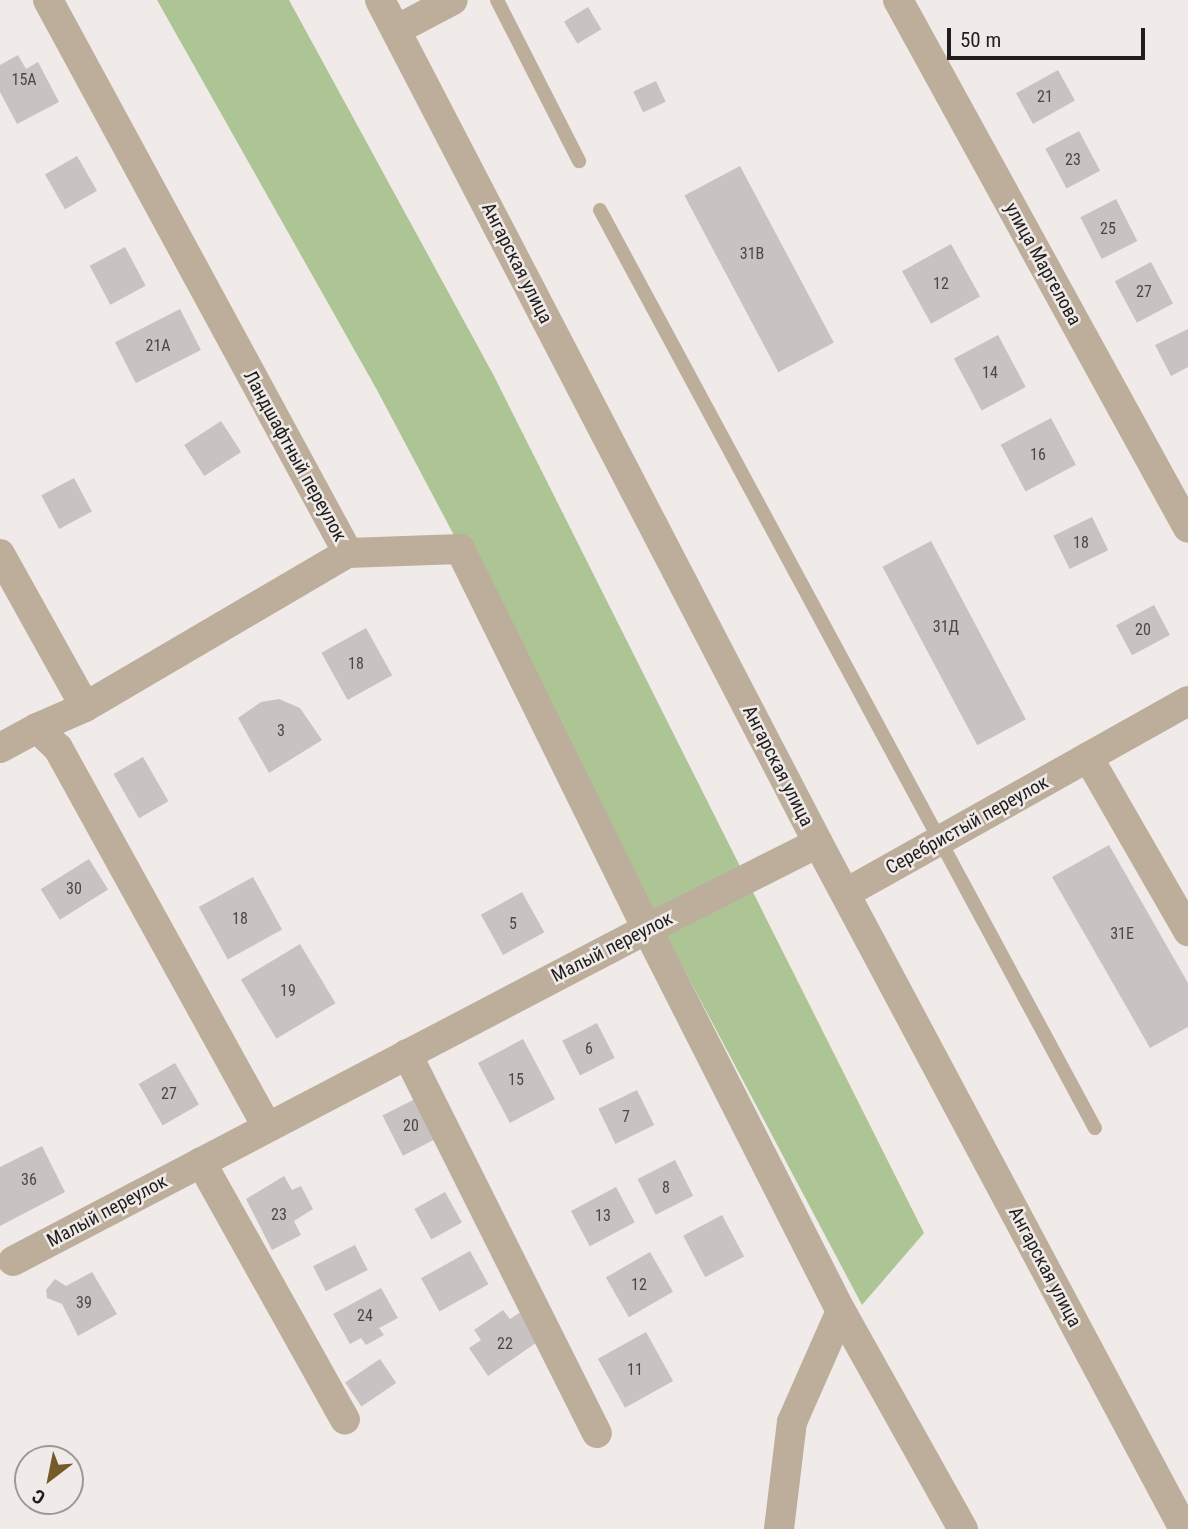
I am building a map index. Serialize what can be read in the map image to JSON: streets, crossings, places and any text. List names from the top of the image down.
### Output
{
  "streets": {
    "street": [
      "Ангарская улица",
      "улица Маргелова",
      "Ландшафтный переулок",
      "Серебристый переулок",
      "Малый переулок"
    ]
  },
  "crossings": [
    ["Ангарская улица", "Серебристый переулок"],
    ["Ангарская улица", "Малый переулок"],
    ["Ландшафтный переулок", "Малый переулок"]
  ],
  "house_numbers": [
    "15А",
    "21",
    "23",
    "25",
    "31В",
    "12",
    "27",
    "21А",
    "14",
    "16",
    "18",
    "31Д",
    "20",
    "18",
    "3",
    "30",
    "18",
    "5",
    "31Е",
    "19",
    "6",
    "15",
    "27",
    "7",
    "20",
    "36",
    "8",
    "23",
    "13",
    "12",
    "39",
    "24",
    "22",
    "11"
  ],
  "scale_bar": "50 m",
  "north": "bottom left"
}
